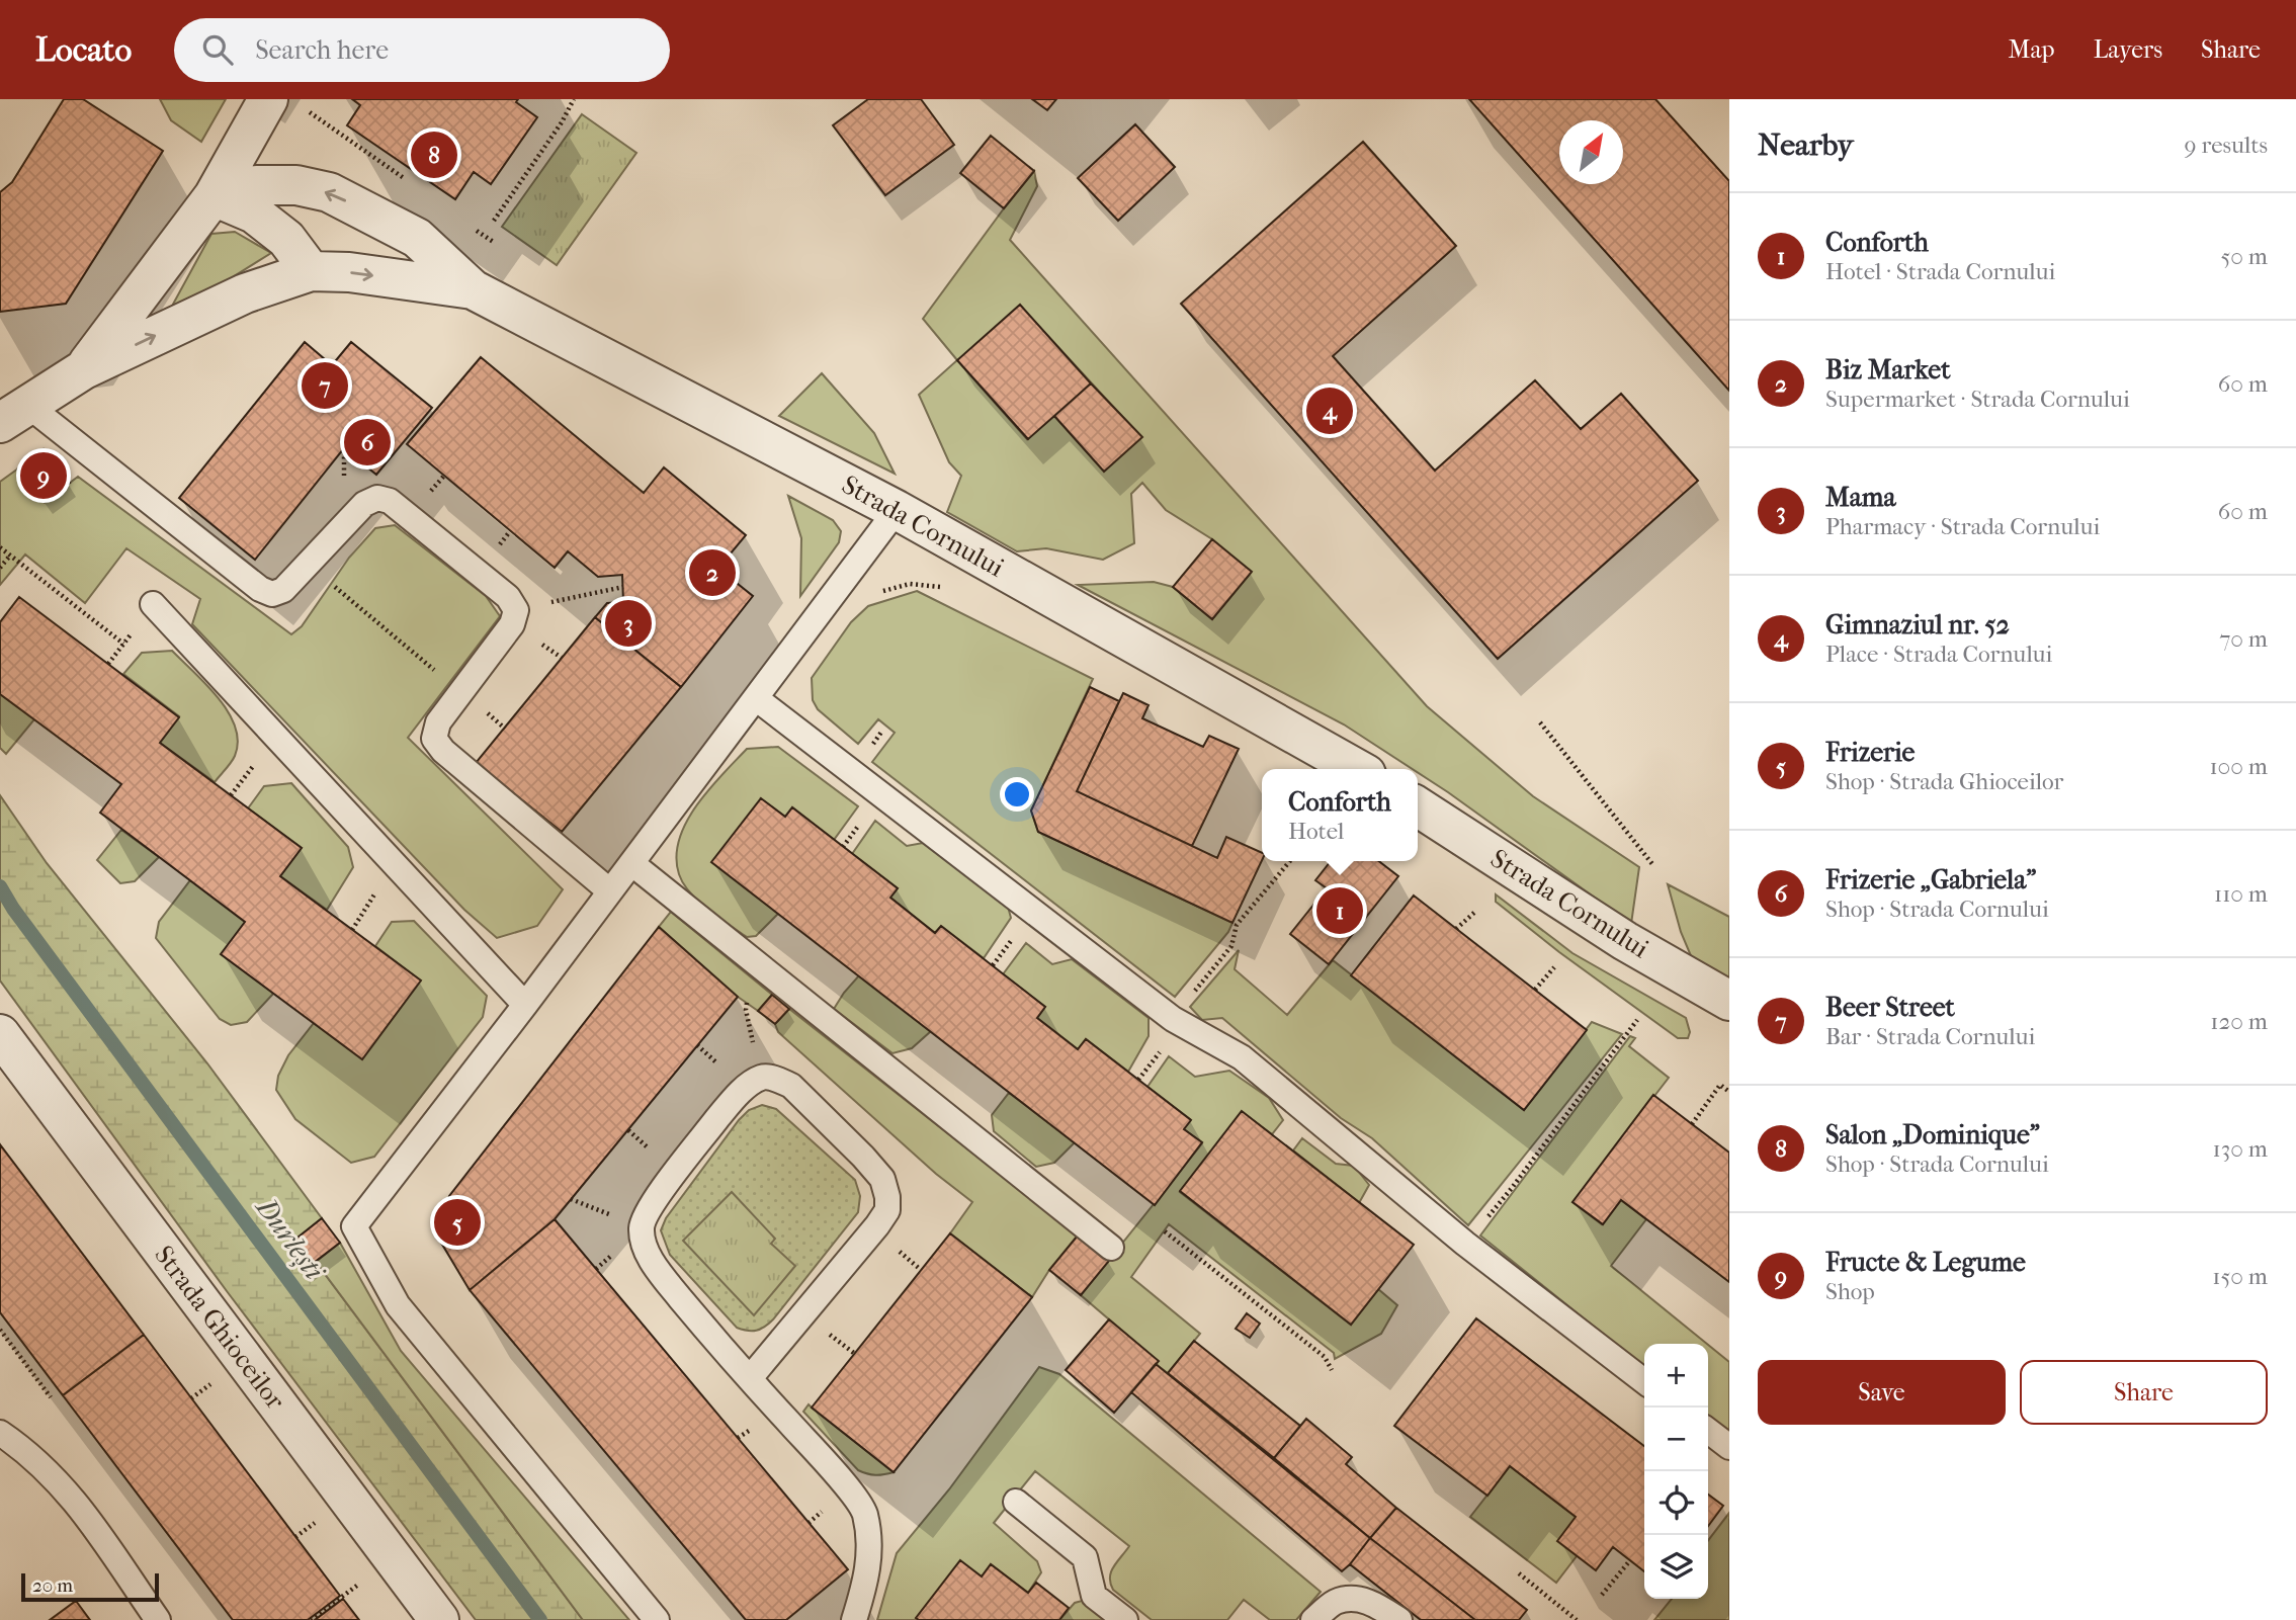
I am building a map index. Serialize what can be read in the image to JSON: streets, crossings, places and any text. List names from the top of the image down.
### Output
{
  "streets": {
    "street": ["Strada Cornului", "Strada Ghioceilor"]
  },
  "water": ["Durlești"],
  "scale_bar": "20 m",
  "north": "top right",
  "page": {
    "header": "Locato",
    "search": "Search here",
    "nav": ["Map", "Layers", "Share"],
    "heading": ["Nearby", "9 results"],
    "pins": [
      "8",
      "7",
      "4",
      "6",
      "9",
      "2",
      "3",
      "1",
      "5"
    ],
    "list": [
      {
        "mark": "1",
        "name": "Conforth",
        "note": "Hotel · Strada Cornului",
        "value": "50 m"
      },
      {
        "mark": "2",
        "name": "Biz Market",
        "note": "Supermarket · Strada Cornului",
        "value": "60 m"
      },
      {
        "mark": "3",
        "name": "Mama",
        "note": "Pharmacy · Strada Cornului",
        "value": "60 m"
      },
      {
        "mark": "4",
        "name": "Gimnaziul nr. 52",
        "note": "Place · Strada Cornului",
        "value": "70 m"
      },
      {
        "mark": "5",
        "name": "Frizerie",
        "note": "Shop · Strada Ghioceilor",
        "value": "100 m"
      },
      {
        "mark": "6",
        "name": "Frizerie „Gabriela”",
        "note": "Shop · Strada Cornului",
        "value": "110 m"
      },
      {
        "mark": "7",
        "name": "Beer Street",
        "note": "Bar · Strada Cornului",
        "value": "120 m"
      },
      {
        "mark": "8",
        "name": "Salon „Dominique”",
        "note": "Shop · Strada Cornului",
        "value": "130 m"
      },
      {
        "mark": "9",
        "name": "Fructe & Legume",
        "note": "Shop",
        "value": "150 m"
      }
    ],
    "popup": ["Conforth", "Hotel"],
    "buttons": ["Save", "Share"],
    "map_buttons": ["+", "−"],
    "scale": "20 m"
  }
}
